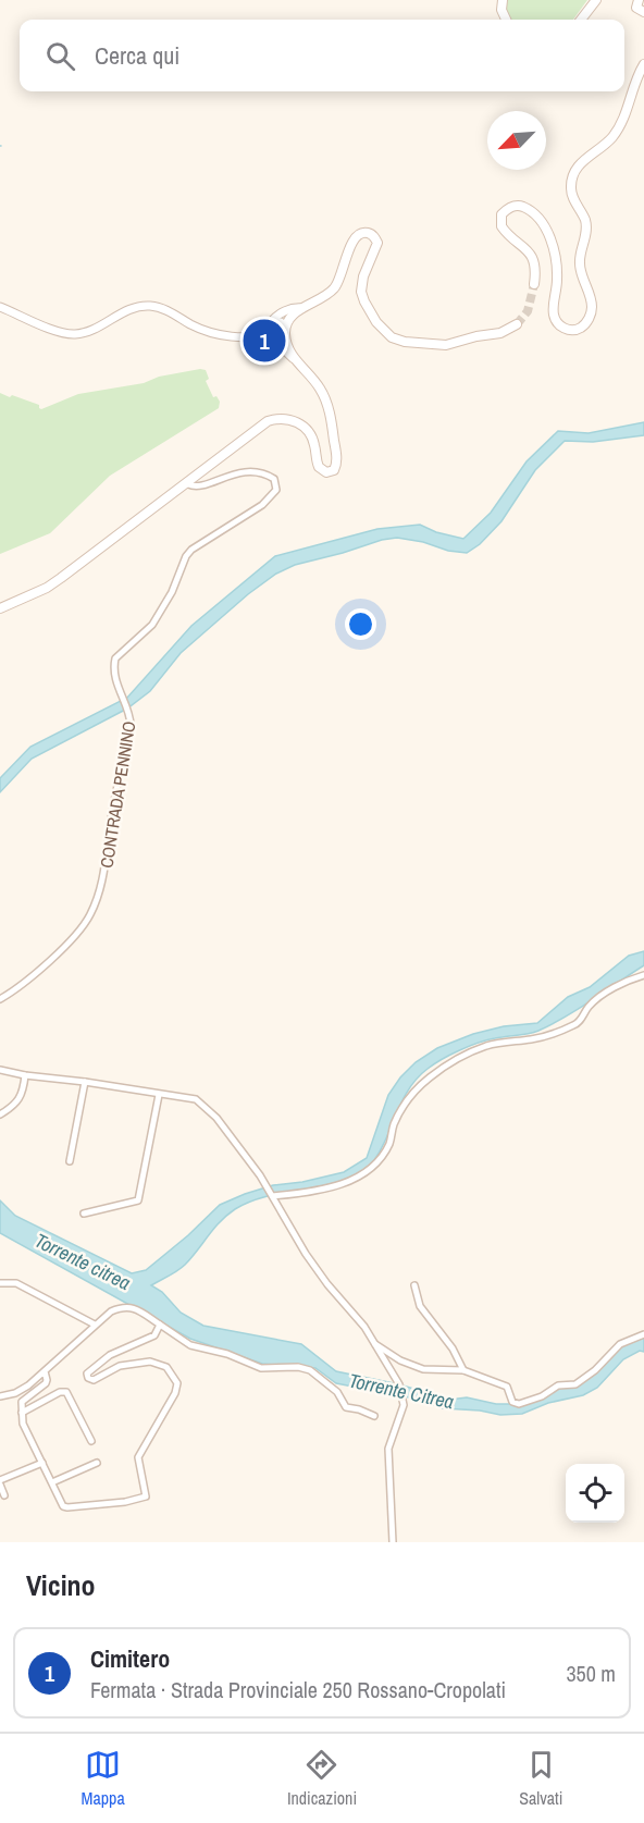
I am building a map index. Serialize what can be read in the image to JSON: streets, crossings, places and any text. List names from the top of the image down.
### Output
{
  "streets": {
    "street": ["CONTRADA PENNINO"]
  },
  "water": ["Torrente citrea", "Torrente Citrea"],
  "north": "bottom left",
  "page": {
    "search": "Cerca qui",
    "pins": "1",
    "heading": "Vicino",
    "list": [
      {
        "mark": "1",
        "name": "Cimitero",
        "note": "Fermata · Strada Provinciale 250 Rossano-Cropolati",
        "value": "350 m"
      }
    ],
    "nav": ["Mappa", "Indicazioni", "Salvati"]
  }
}
